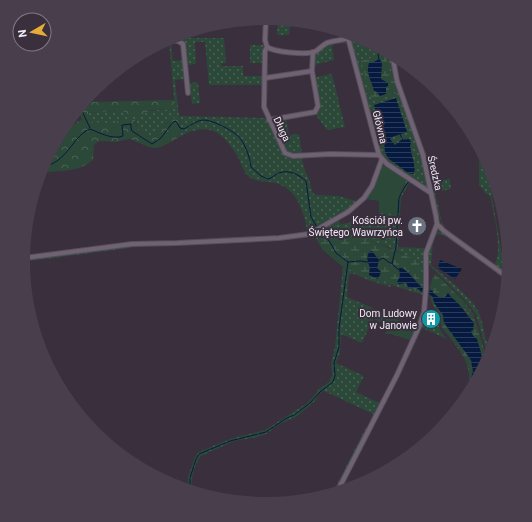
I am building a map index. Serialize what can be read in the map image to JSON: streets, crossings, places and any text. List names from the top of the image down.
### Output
{
  "streets": {
    "street": ["Główna", "Długa", "Średzka"]
  },
  "crossings": [
    ["Główna", "Długa"],
    ["Główna", "Średzka"]
  ],
  "places": {
    "church": ["Kościół pw. Świętego Wawrzyńca"],
    "building": ["Dom Ludowy w Janowie"]
  },
  "north": "left"
}
